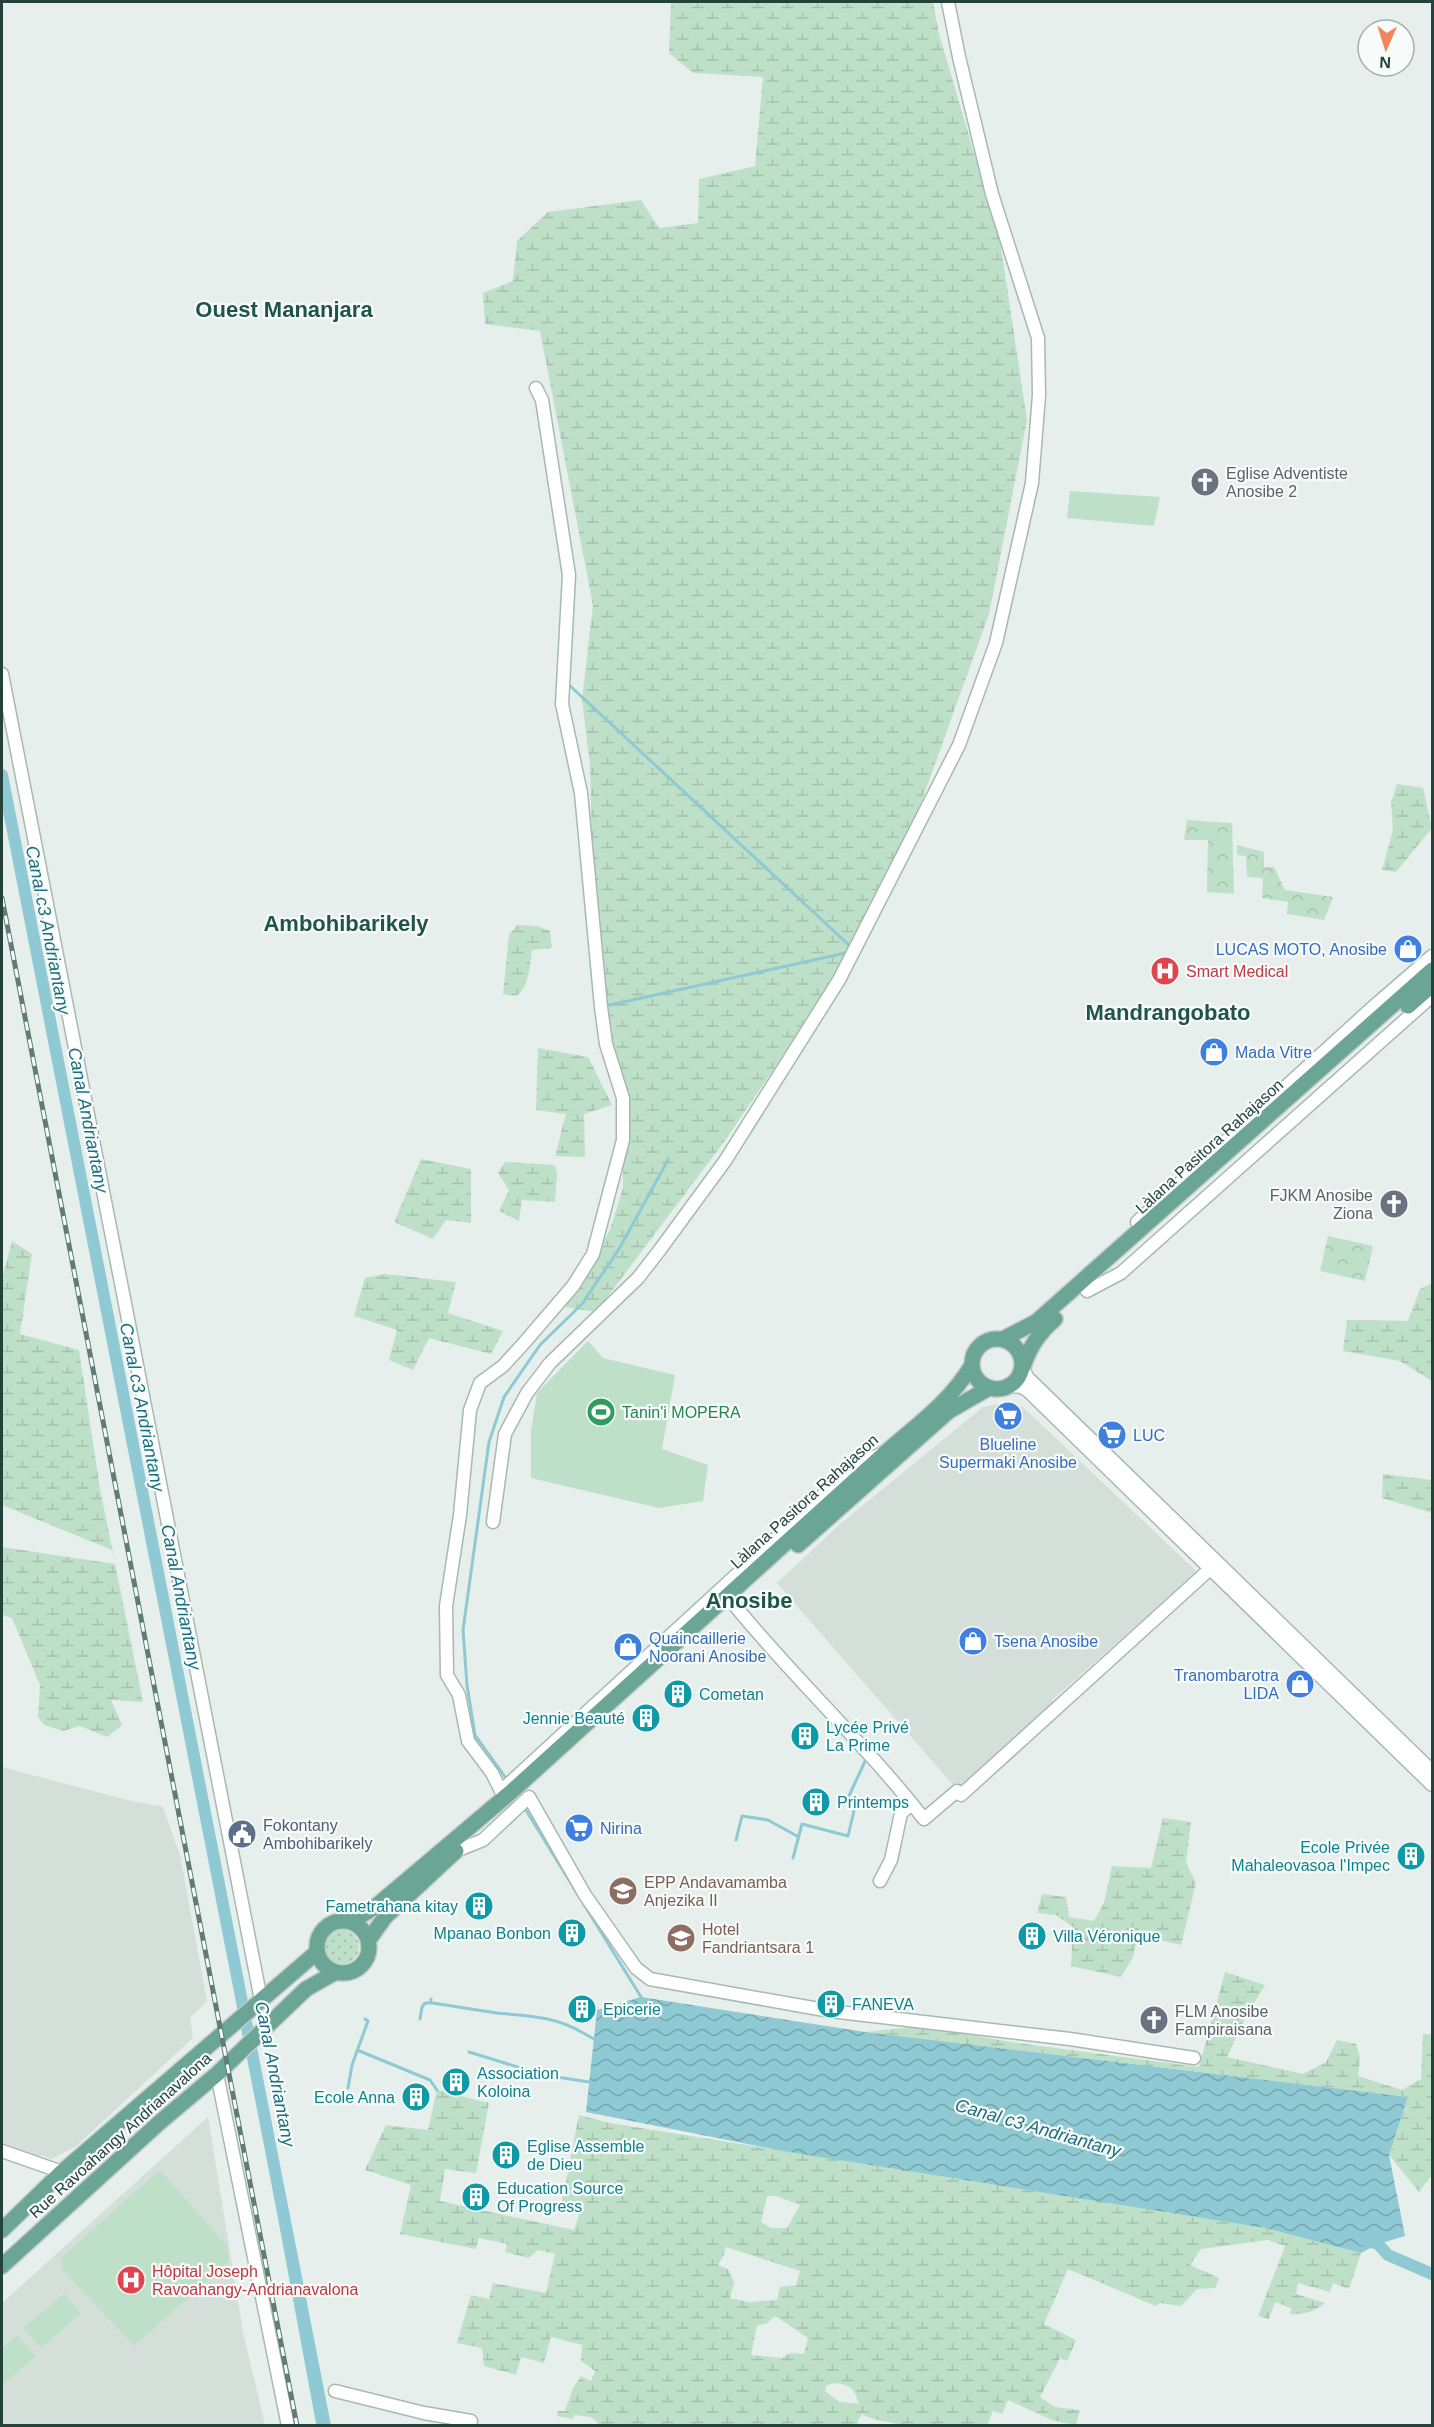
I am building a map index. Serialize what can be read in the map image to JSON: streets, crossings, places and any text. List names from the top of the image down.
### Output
{
  "streets": {
    "main road": ["Làlana Pasitora Rahajason", "Rue Ravoahangy Andrianavalona"]
  },
  "districts": [
    "Ouest Mananjara",
    "Ambohibarikely",
    "Mandrangobato",
    "Anosibe"
  ],
  "water": ["Canal c3 Andriantany", "Canal Andriantany"],
  "places": {
    "church": ["Eglise Adventiste Anosibe 2", "FJKM Anosibe Ziona", "FLM Anosibe Fampiraisana"],
    "shop": [
      "LUCAS MOTO, Anosibe",
      "Mada Vitre",
      "Tsena Anosibe",
      "Quaincaillerie Noorani Anosibe",
      "Tranombarotra LIDA"
    ],
    "hospital": ["Smart Medical", "Hôpital Joseph Ravoahangy-Andrianavalona"],
    "sports": ["Tanin'i MOPERA"],
    "supermarket": ["Blueline Supermaki Anosibe", "LUC", "Nirina"],
    "building": [
      "Cometan",
      "Jennie Beauté",
      "Lycée Privé La Prime",
      "Printemps",
      "Ecole Privée Mahaleovasoa l'Impec",
      "Fametrahana kitay",
      "Mpanao Bonbon",
      "Villa Véronique",
      "FANEVA",
      "Epicerie",
      "Association Koloina",
      "Ecole Anna",
      "Eglise Assemble de Dieu",
      "Education Source Of Progress"
    ],
    "public building": ["Fokontany Ambohibarikely"],
    "school or university": ["EPP Andavamamba Anjezika II", "Hotel Fandriantsara 1"]
  },
  "north": "bottom"
}
